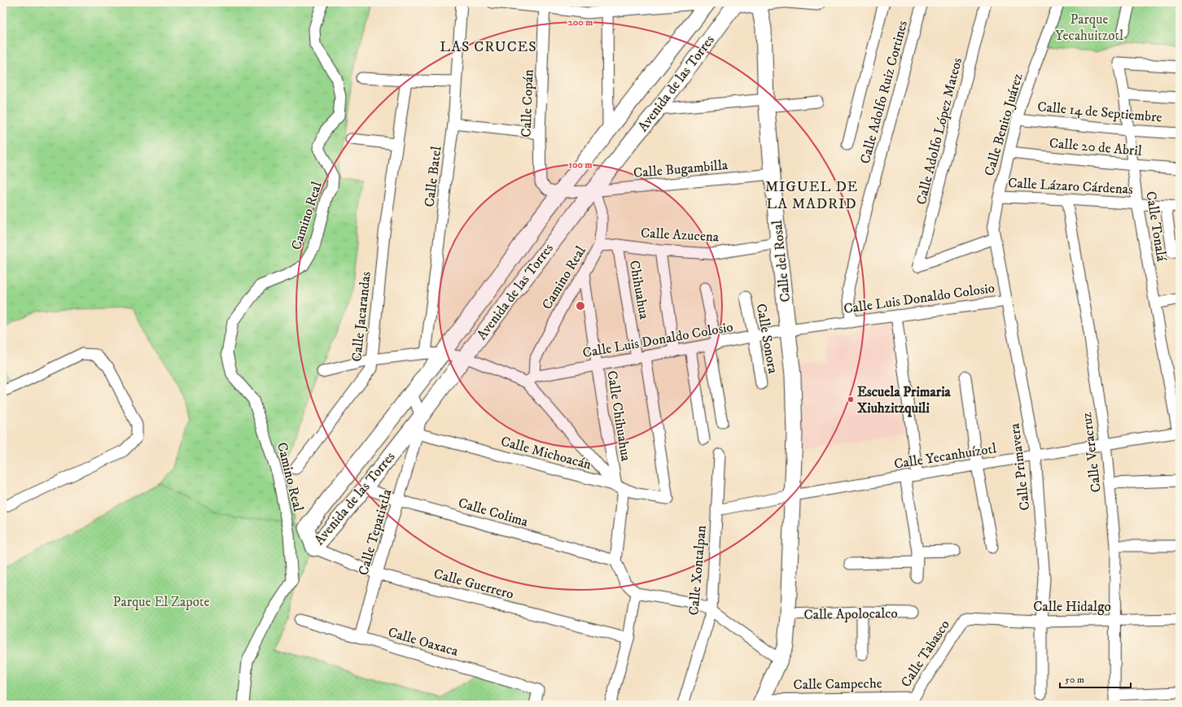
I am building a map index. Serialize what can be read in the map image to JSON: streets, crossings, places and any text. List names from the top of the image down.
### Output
{
  "streets": {
    "street": [
      "Avenida de las Torres",
      "Calle Adolfo Ruiz Cortines",
      "Calle Copán",
      "Calle 14 de Septiembre",
      "Calle Benito Juárez",
      "Calle Adolfo López Mateos",
      "Calle 20 de Abril",
      "Calle Bugambilla",
      "Calle Batel",
      "Calle Lázaro Cárdenas",
      "Camino Real",
      "Calle Tonalá",
      "Calle Azucena",
      "Calle del Rosal",
      "Chihuahua",
      "Calle Luis Donaldo Colosio",
      "Calle Jacarandas",
      "Calle Sonora",
      "Calle Chihuahua",
      "Calle Michoacán",
      "Calle Veracruz",
      "Calle Yecanhuízotl",
      "Calle Primavera",
      "Calle Colima",
      "Calle Tepatixtla",
      "Calle Xontalpan",
      "Calle Guerrero",
      "Calle Hidalgo",
      "Calle Apolocalco",
      "Calle Oaxaca",
      "Calle Tabasco",
      "Calle Campeche"
    ]
  },
  "crossings": [
    ["Avenida de las Torres", "Calle Copán"],
    ["Avenida de las Torres", "Calle Bugambilla"],
    ["Avenida de las Torres", "Camino Real"],
    ["Avenida de las Torres", "Calle Colima"],
    ["Avenida de las Torres", "Calle Tepatixtla"],
    ["Avenida de las Torres", "Calle Guerrero"],
    ["Calle Adolfo Ruiz Cortines", "Calle Luis Donaldo Colosio"],
    ["Calle Copán", "Calle Bugambilla"],
    ["Calle 14 de Septiembre", "Calle Benito Juárez"],
    ["Calle 14 de Septiembre", "Calle Tonalá"],
    ["Calle Benito Juárez", "Calle Adolfo López Mateos"],
    ["Calle Benito Juárez", "Calle 20 de Abril"],
    ["Calle Benito Juárez", "Calle Lázaro Cárdenas"],
    ["Calle Benito Juárez", "Calle Primavera"],
    ["Calle Adolfo López Mateos", "Calle Primavera"],
    ["Calle 20 de Abril", "Calle Tonalá"],
    ["Calle Bugambilla", "Camino Real"],
    ["Calle Bugambilla", "Calle del Rosal"],
    ["Calle Lázaro Cárdenas", "Calle Tonalá"],
    ["Calle Lázaro Cárdenas", "Calle Veracruz"],
    ["Camino Real", "Calle Azucena"],
    ["Camino Real", "Calle Luis Donaldo Colosio"],
    ["Camino Real", "Calle Chihuahua"],
    ["Calle Tonalá", "Calle Yecanhuízotl"],
    ["Calle Azucena", "Calle del Rosal"],
    ["Calle Azucena", "Chihuahua"],
    ["Calle del Rosal", "Calle Luis Donaldo Colosio"],
    ["Calle del Rosal", "Calle Yecanhuízotl"],
    ["Calle del Rosal", "Calle Apolocalco"],
    ["Chihuahua", "Calle Luis Donaldo Colosio"],
    ["Chihuahua", "Calle Michoacán"],
    ["Calle Luis Donaldo Colosio", "Calle Sonora"],
    ["Calle Luis Donaldo Colosio", "Calle Chihuahua"],
    ["Calle Luis Donaldo Colosio", "Calle Michoacán"],
    ["Calle Luis Donaldo Colosio", "Calle Primavera"],
    ["Calle Chihuahua", "Calle Michoacán"],
    ["Calle Chihuahua", "Calle Colima"],
    ["Calle Michoacán", "Calle Tepatixtla"],
    ["Calle Veracruz", "Calle Yecanhuízotl"],
    ["Calle Veracruz", "Calle Hidalgo"],
    ["Calle Yecanhuízotl", "Calle Primavera"],
    ["Calle Yecanhuízotl", "Calle Xontalpan"],
    ["Calle Yecanhuízotl", "Calle Apolocalco"],
    ["Calle Primavera", "Calle Hidalgo"],
    ["Calle Colima", "Calle Tepatixtla"],
    ["Calle Tepatixtla", "Calle Guerrero"],
    ["Calle Tepatixtla", "Calle Oaxaca"],
    ["Calle Hidalgo", "Calle Tabasco"],
    ["Calle Apolocalco", "Calle Campeche"],
    ["Calle Tabasco", "Calle Campeche"]
  ],
  "districts": ["LAS CRUCES", "MIGUEL DE LA MADRID"],
  "parks": ["Parque Yecahuitzotl", "Parque El Zapote"],
  "places": ["Escuela Primaria Xiuhzitzquili"],
  "scale_bar": "50 m",
  "rings": ["200 m", "100 m"]
}
